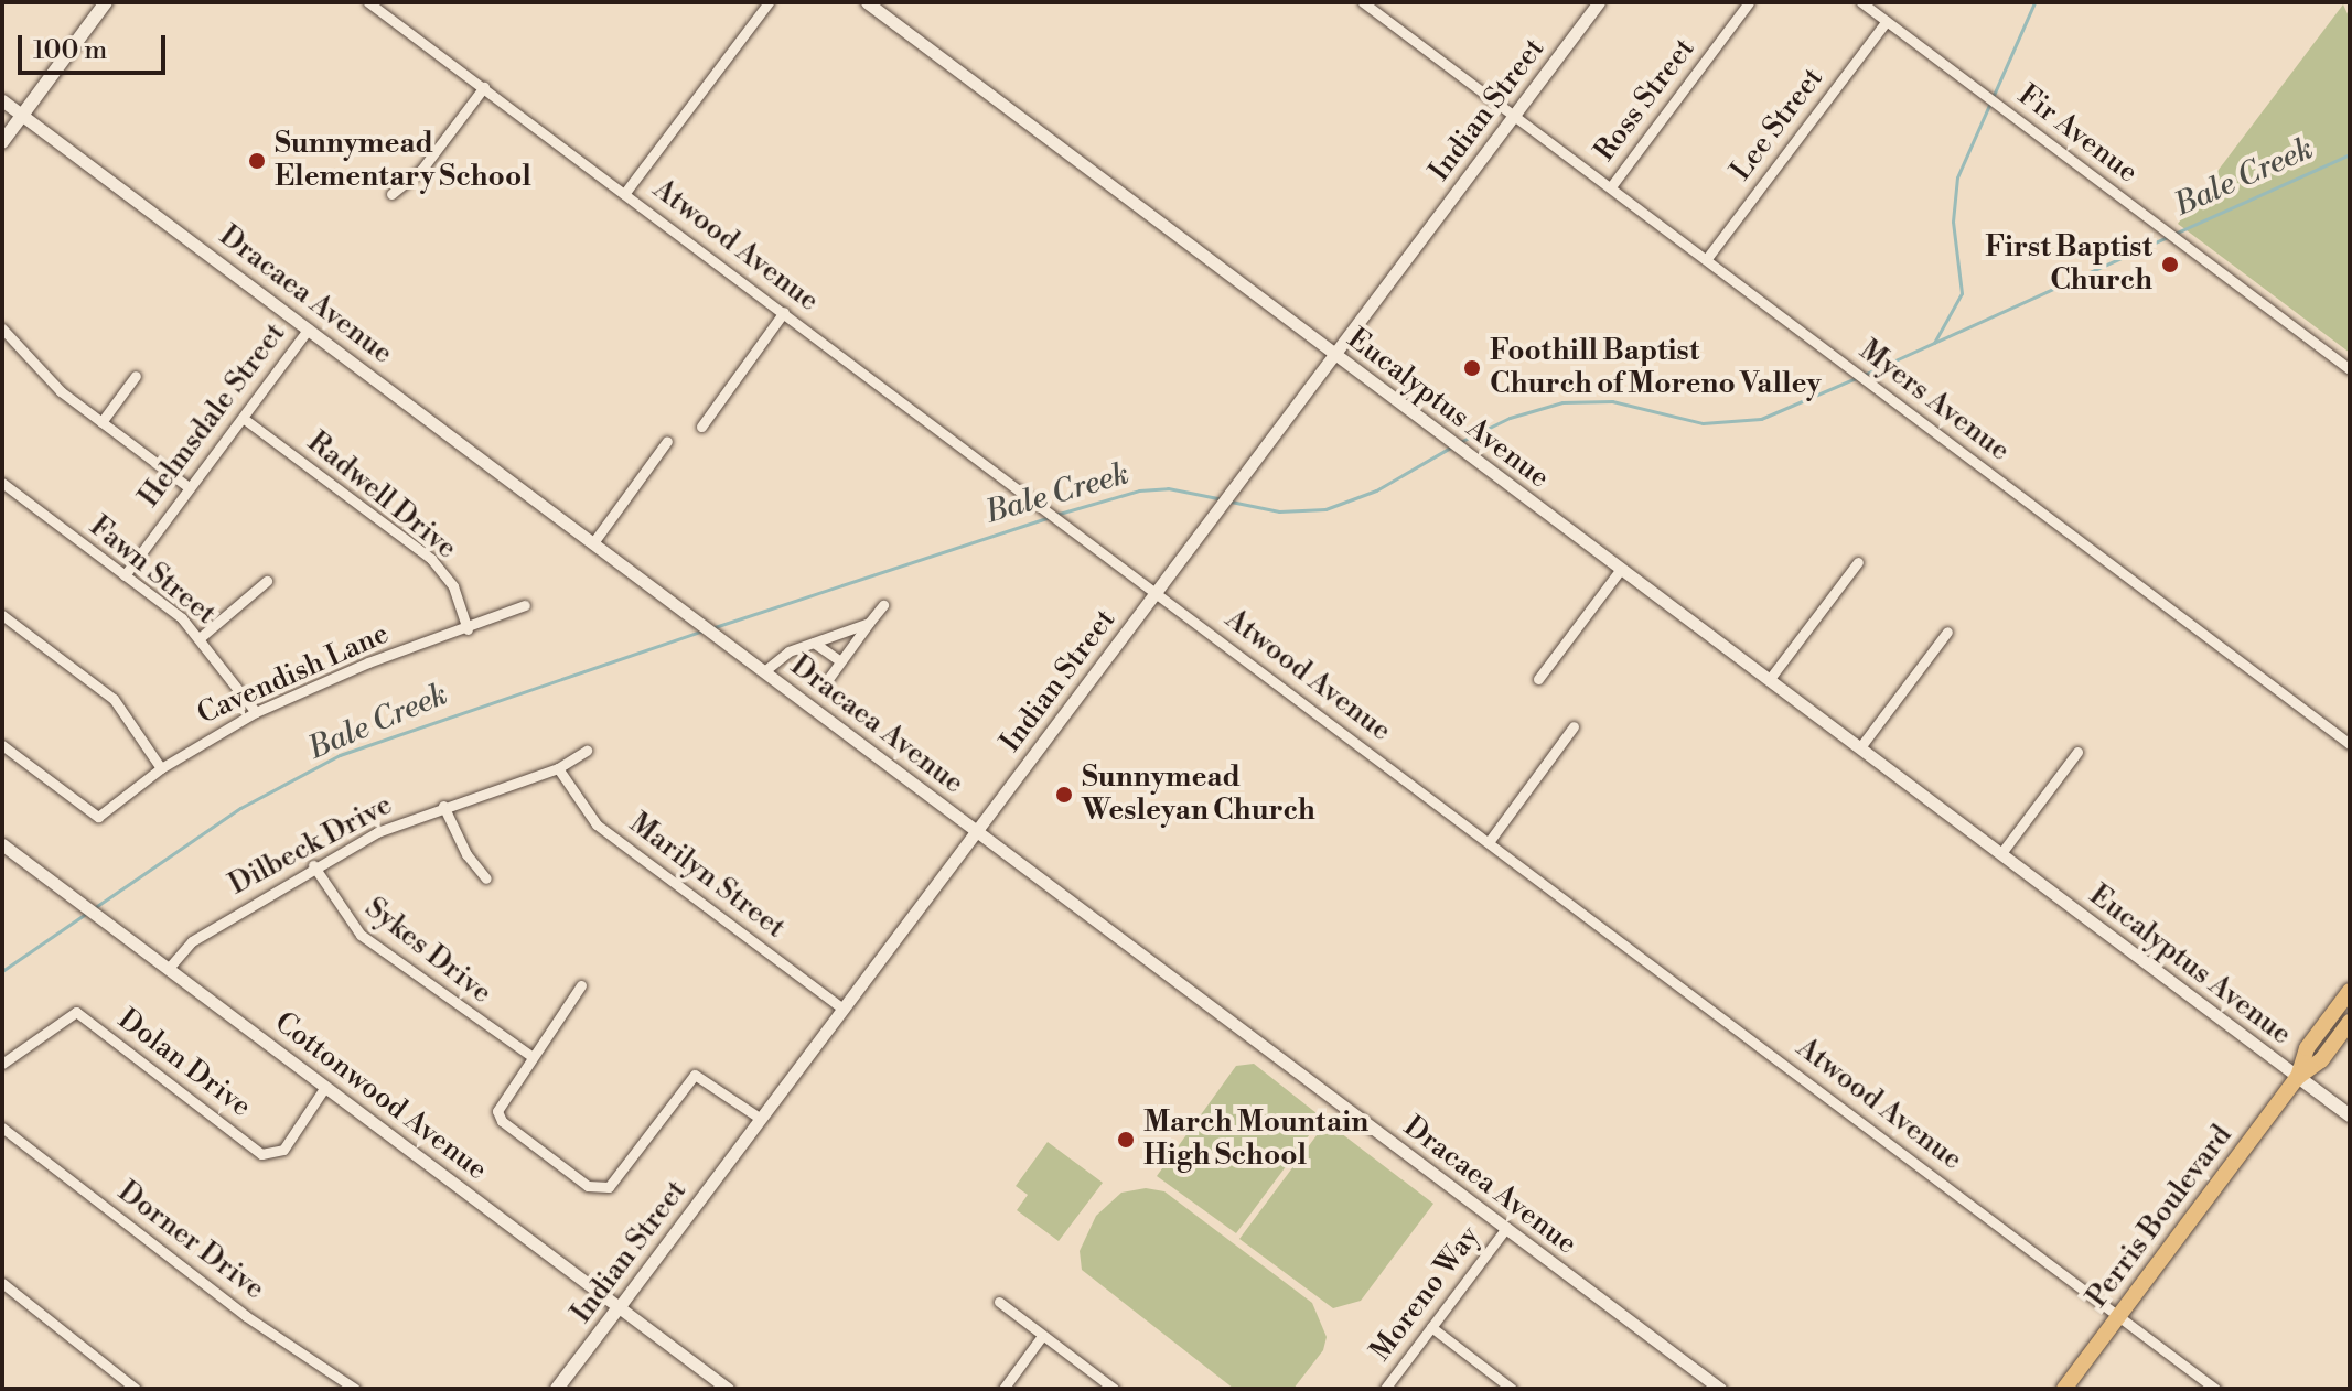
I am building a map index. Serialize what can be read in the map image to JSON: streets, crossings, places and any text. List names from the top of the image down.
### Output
{
  "streets": {
    "main road": ["Indian Street", "Eucalyptus Avenue", "Perris Boulevard"],
    "street": [
      "Ross Street",
      "Lee Street",
      "Fir Avenue",
      "Atwood Avenue",
      "Dracaea Avenue",
      "Myers Avenue",
      "Helmsdale Street",
      "Radwell Drive",
      "Fawn Street",
      "Cavendish Lane",
      "Dilbeck Drive",
      "Marilyn Street",
      "Sykes Drive",
      "Dolan Drive",
      "Cottonwood Avenue",
      "Dorner Drive",
      "Moreno Way"
    ]
  },
  "crossings": [
    ["Ross Street", "Myers Avenue"],
    ["Indian Street", "Atwood Avenue"],
    ["Indian Street", "Dracaea Avenue"],
    ["Indian Street", "Myers Avenue"],
    ["Indian Street", "Eucalyptus Avenue"],
    ["Indian Street", "Marilyn Street"],
    ["Indian Street", "Cottonwood Avenue"],
    ["Lee Street", "Fir Avenue"],
    ["Lee Street", "Myers Avenue"],
    ["Atwood Avenue", "Perris Boulevard"],
    ["Dracaea Avenue", "Helmsdale Street"],
    ["Dracaea Avenue", "Moreno Way"],
    ["Eucalyptus Avenue", "Perris Boulevard"],
    ["Helmsdale Street", "Radwell Drive"],
    ["Helmsdale Street", "Fawn Street"],
    ["Radwell Drive", "Cavendish Lane"],
    ["Fawn Street", "Cavendish Lane"],
    ["Dilbeck Drive", "Marilyn Street"],
    ["Dilbeck Drive", "Sykes Drive"],
    ["Dilbeck Drive", "Cottonwood Avenue"],
    ["Dolan Drive", "Cottonwood Avenue"]
  ],
  "water": ["Bale Creek"],
  "places": [
    "Sunnymead Elementary School",
    "First Baptist Church",
    "Foothill Baptist Church of Moreno Valley",
    "Sunnymead Wesleyan Church",
    "March Mountain High School"
  ],
  "scale_bar": "100 m"
}
